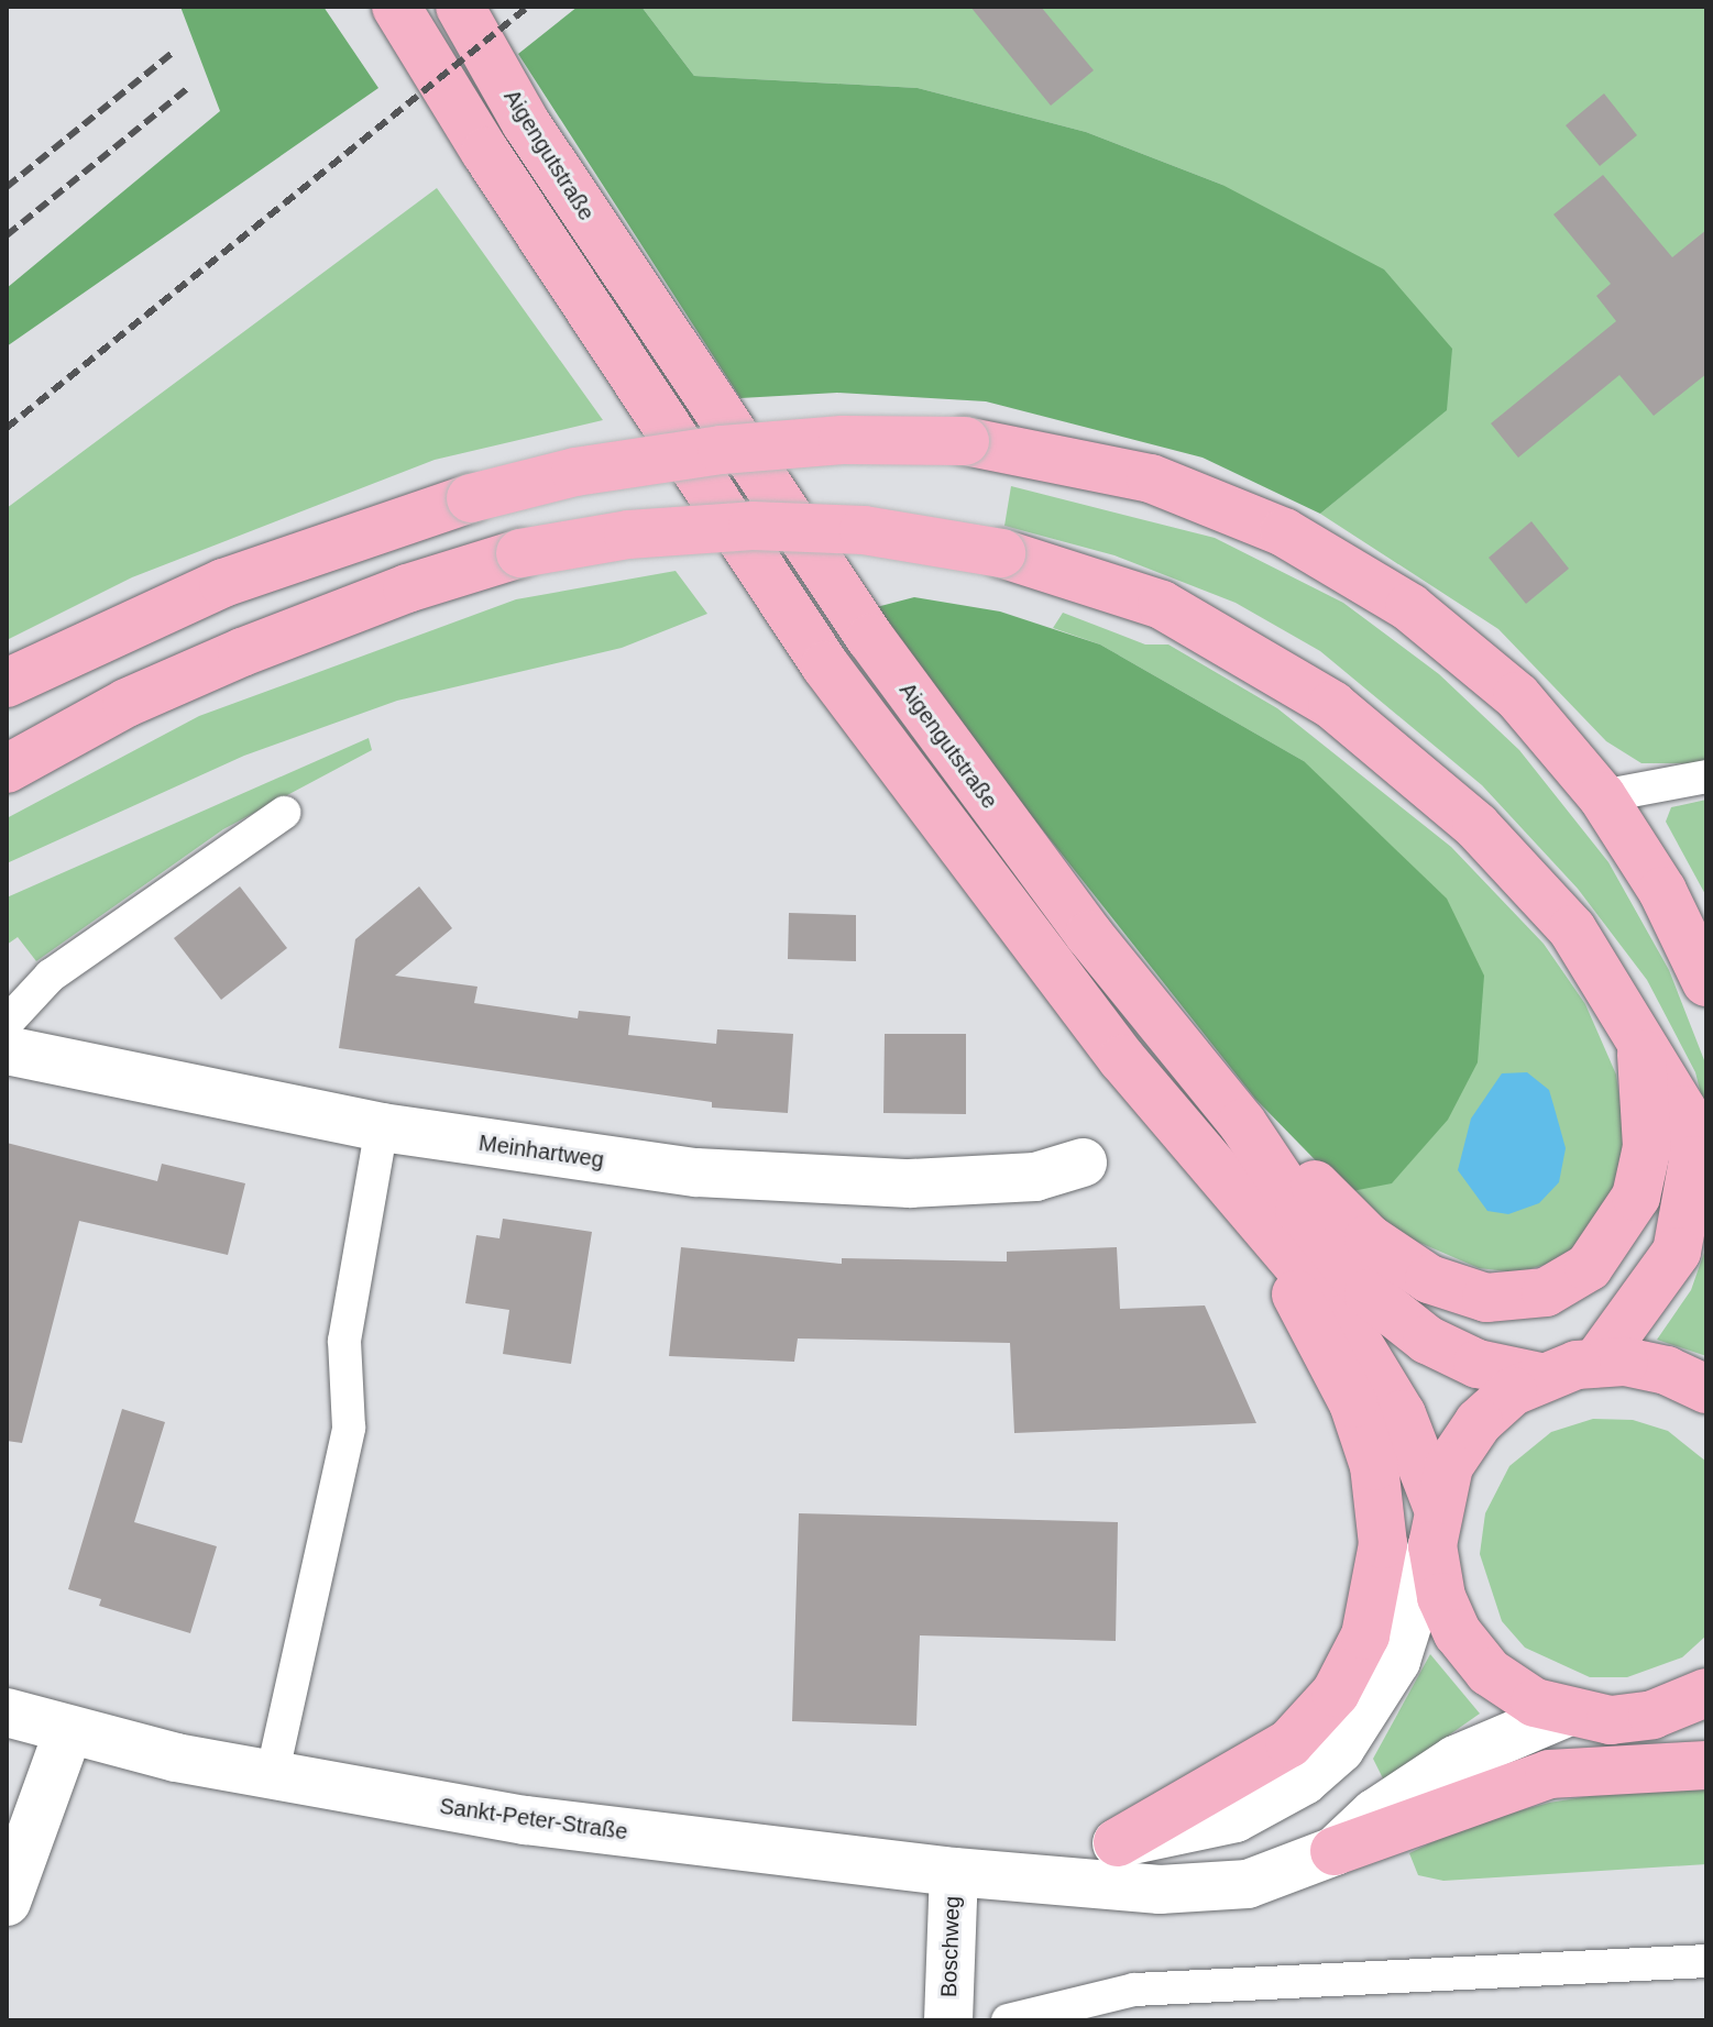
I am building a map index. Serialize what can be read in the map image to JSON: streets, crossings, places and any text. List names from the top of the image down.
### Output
{
  "streets": {
    "main road": ["Aigengutstraße"],
    "street": ["Meinhartweg", "Sankt-Peter-Straße", "Boschweg"]
  },
  "crossings": [
    ["Sankt-Peter-Straße", "Boschweg"]
  ]
}
